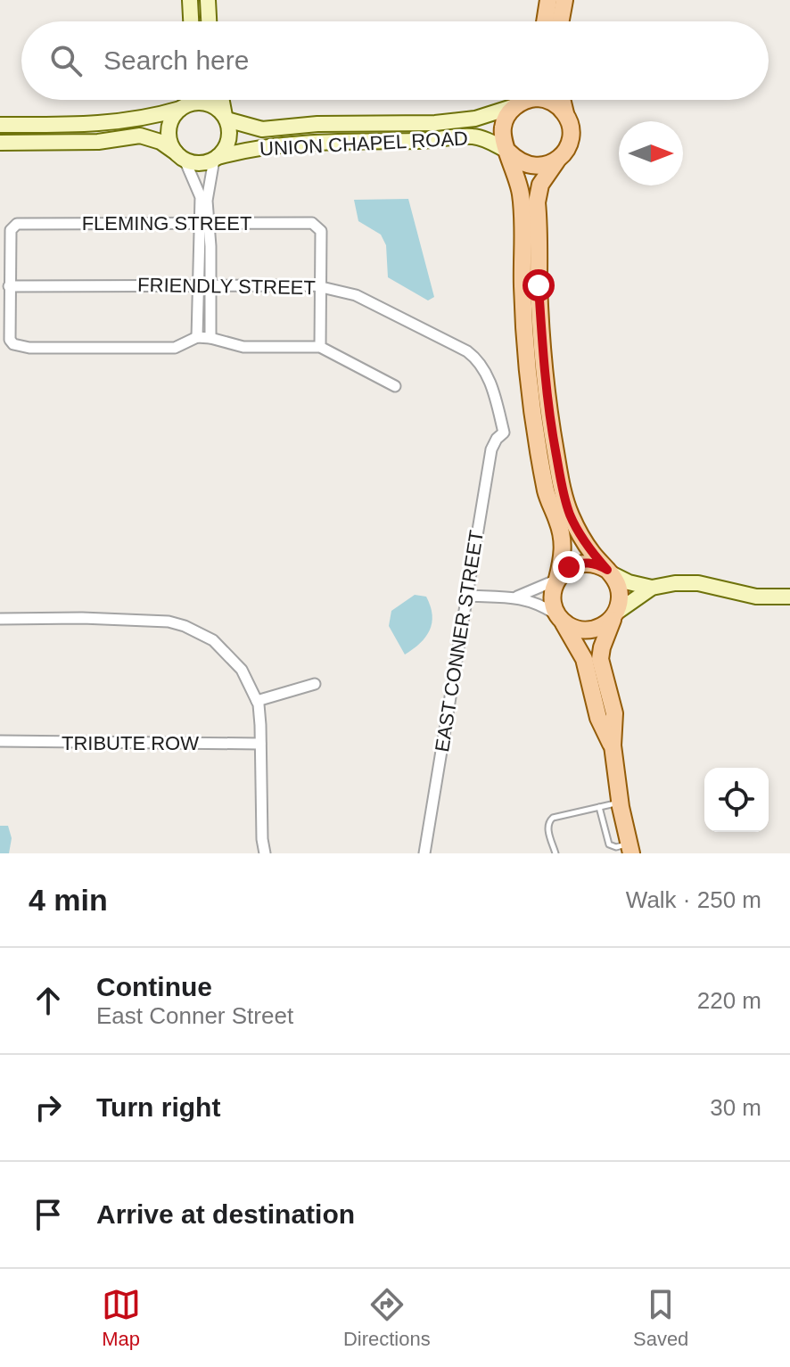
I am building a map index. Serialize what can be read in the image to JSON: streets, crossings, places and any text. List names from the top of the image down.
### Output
{
  "streets": {
    "main road": ["UNION CHAPEL ROAD"],
    "street": [
      "FLEMING STREET",
      "FRIENDLY STREET",
      "EAST CONNER STREET",
      "TRIBUTE ROW"
    ]
  },
  "crossings": [
    ["FLEMING STREET", "FRIENDLY STREET"],
    ["FRIENDLY STREET", "EAST CONNER STREET"]
  ],
  "north": "right",
  "page": {
    "search": "Search here",
    "heading": ["4 min", "Walk · 250 m"],
    "list": [
      ["Continue", "East Conner Street", "220 m"],
      ["Turn right", "30 m"],
      "Arrive at destination"
    ],
    "nav": ["Map", "Directions", "Saved"]
  }
}
